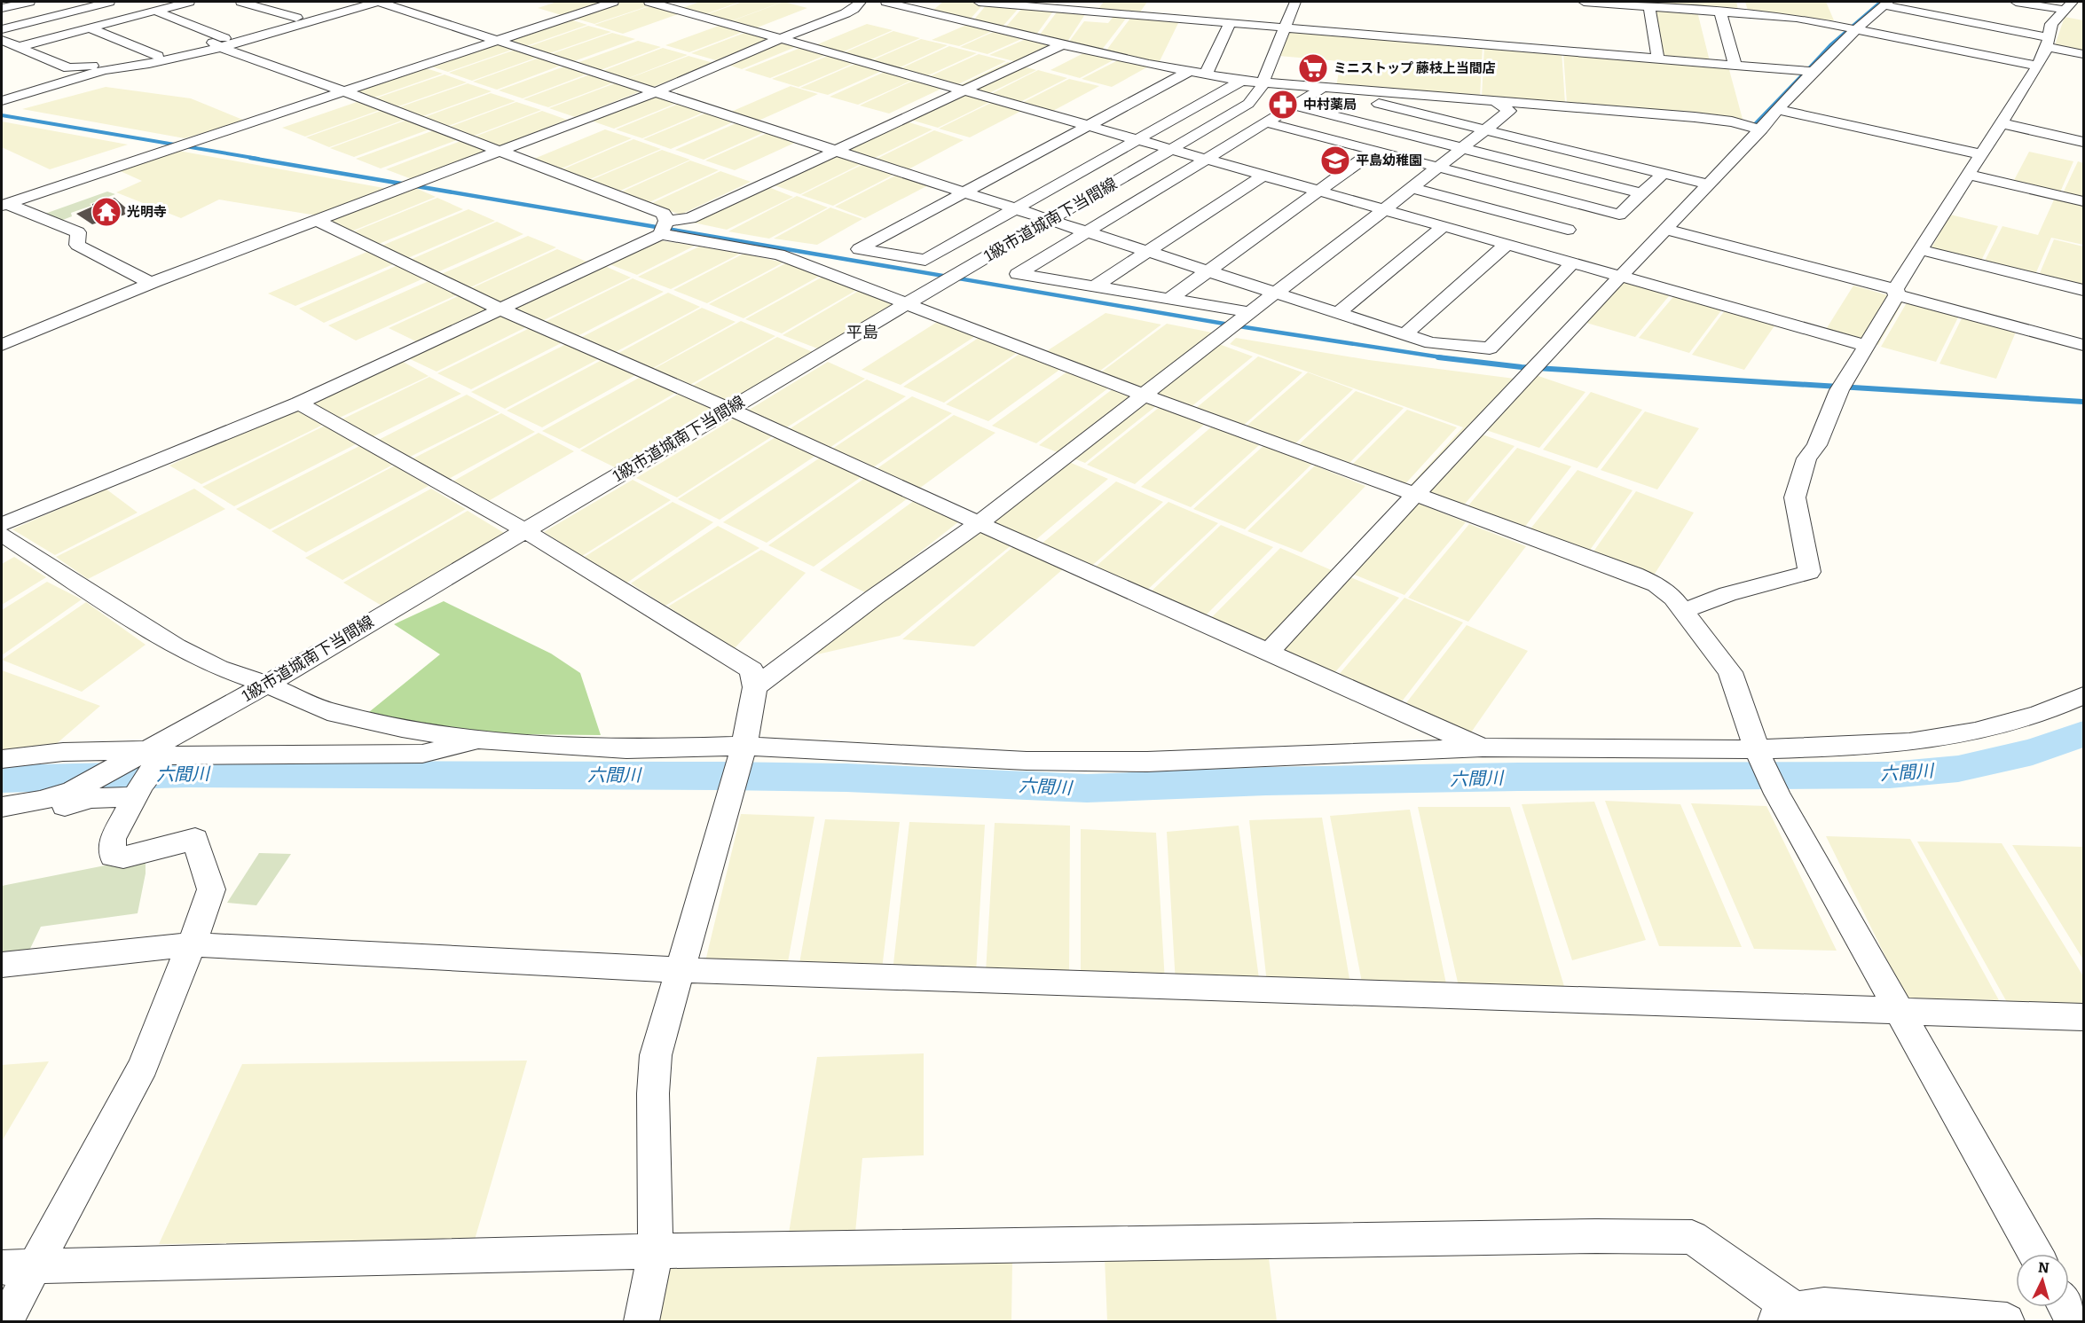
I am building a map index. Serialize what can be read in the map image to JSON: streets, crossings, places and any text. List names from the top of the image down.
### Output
{
  "streets": {
    "street": ["1級市道城南下当間線"]
  },
  "districts": ["平島"],
  "water": ["六間川"],
  "places": {
    "supermarket": ["ミニストップ 藤枝上当間店"],
    "pharmacy": ["中村薬局"],
    "school or university": ["平島幼稚園"],
    "temple": ["光明寺"]
  },
  "north": "top"
}
